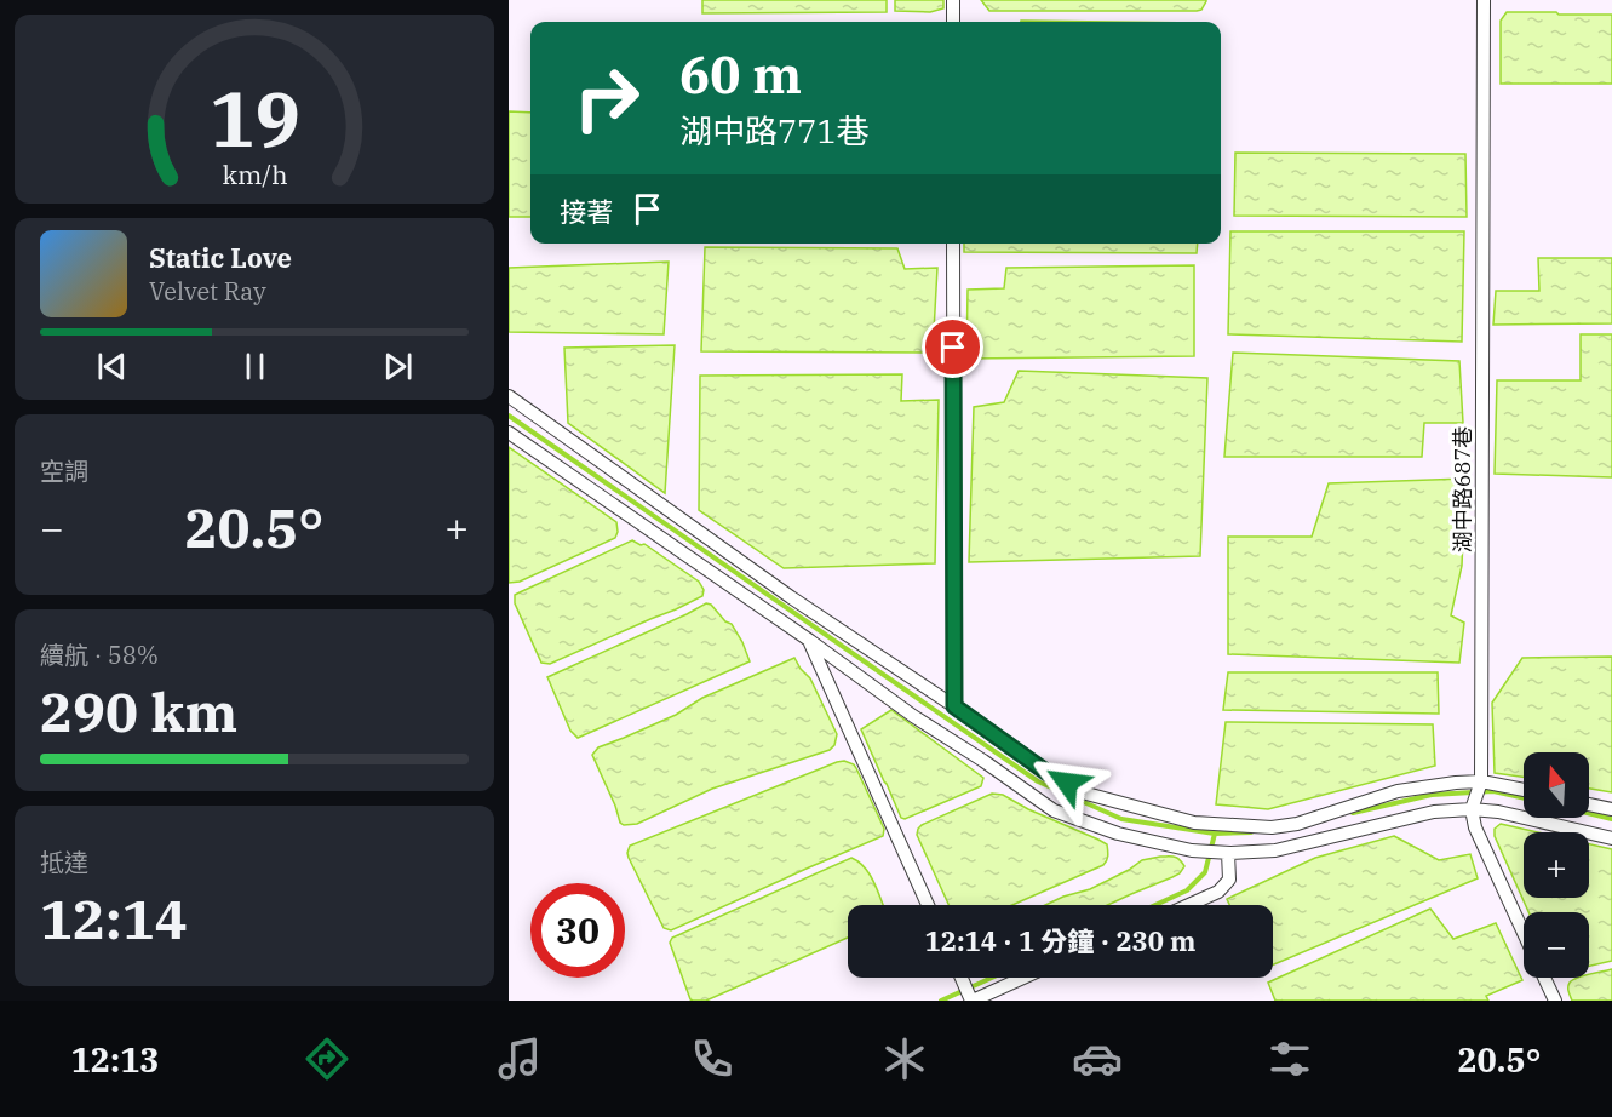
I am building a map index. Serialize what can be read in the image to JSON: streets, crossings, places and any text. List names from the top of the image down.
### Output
{
  "streets": {
    "street": ["湖中路687巷"]
  },
  "north": "top",
  "page": {
    "turn": ["60 m", "湖中路771巷"],
    "then": "接著",
    "song": ["Static Love", "Velvet Ray"],
    "tile": [
      "空調",
      ["續航 · 58%", "290 km"],
      ["抵達", "12:14"]
    ],
    "heat": ["−", "20.5°", "+"],
    "map_buttons": ["+", "−"],
    "limit": "30",
    "trip": "12:14 · 1 分鐘 · 230 m",
    "tabs": ["12:13", "20.5°"],
    "gauge": ["19", "km/h"]
  }
}
